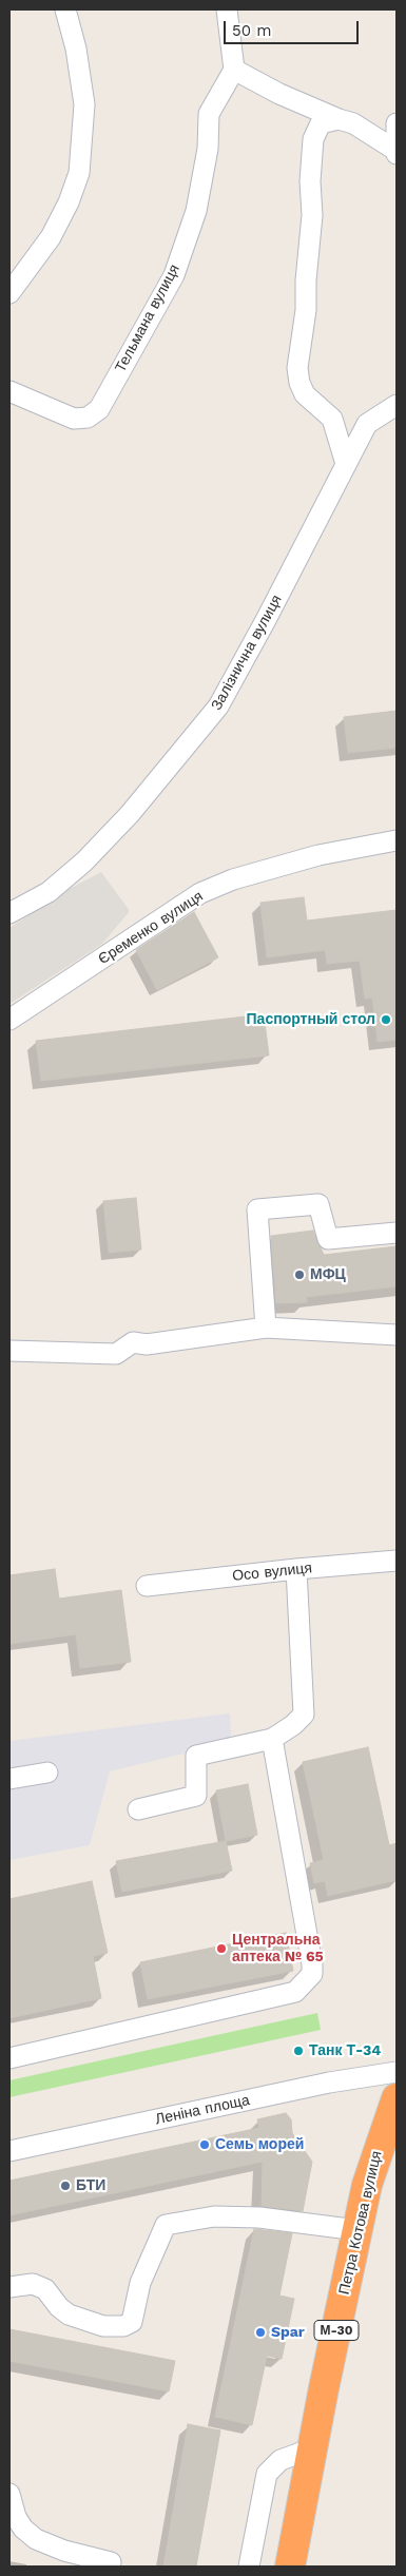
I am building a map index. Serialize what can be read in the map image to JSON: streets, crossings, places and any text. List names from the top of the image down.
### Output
{
  "streets": {
    "highway": ["Петра Котова вулиця", "М-30"],
    "street": [
      "Тельмана вулиця",
      "Залізнична вулиця",
      "Єременко вулиця",
      "Осо вулиця",
      "Леніна площа"
    ]
  },
  "places": [
    "Паспортный стол",
    "МФЦ",
    "Центральна аптека № 65",
    "Танк Т-34",
    "Семь морей",
    "БТИ",
    "Spar"
  ],
  "scale_bar": "50 m"
}
